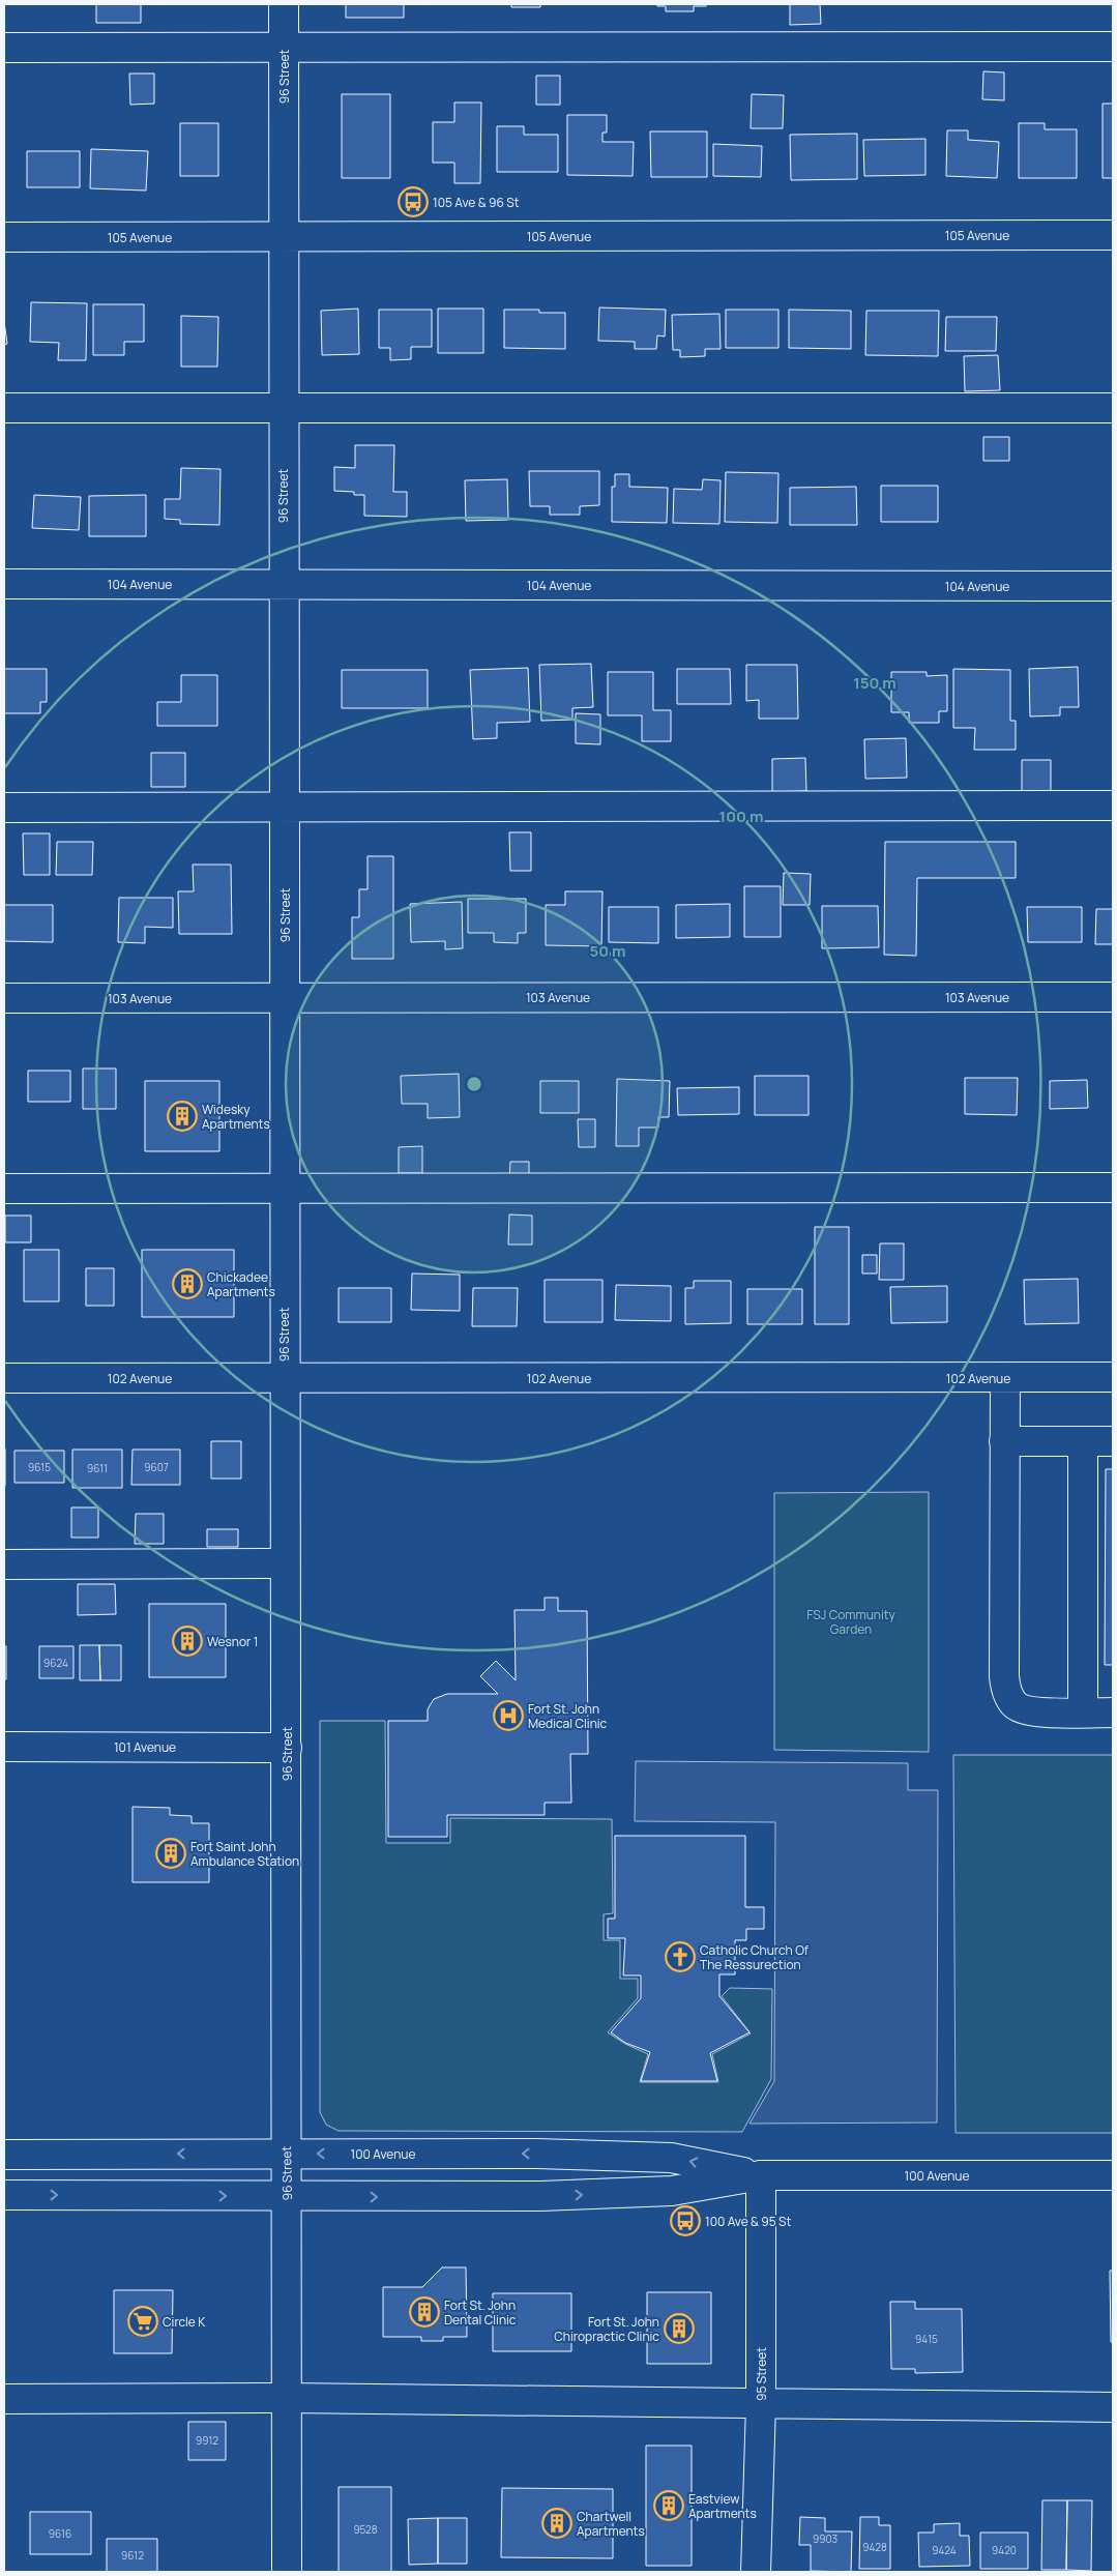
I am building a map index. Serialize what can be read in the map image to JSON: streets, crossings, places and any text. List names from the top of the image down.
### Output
{
  "streets": {
    "street": [
      "96 Street",
      "105 Avenue",
      "104 Avenue",
      "103 Avenue",
      "102 Avenue",
      "101 Avenue",
      "100 Avenue",
      "95 Street"
    ]
  },
  "crossings": [
    ["96 Street", "105 Avenue"],
    ["96 Street", "104 Avenue"],
    ["96 Street", "103 Avenue"],
    ["96 Street", "102 Avenue"],
    ["96 Street", "101 Avenue"],
    ["96 Street", "100 Avenue"],
    ["100 Avenue", "95 Street"]
  ],
  "parks": ["FSJ Community Garden"],
  "places": {
    "bus stop": ["105 Ave & 96 St", "100 Ave & 95 St"],
    "building": [
      "Widesky Apartments",
      "Chickadee Apartments",
      "Wesnor 1",
      "Fort Saint John Ambulance Station",
      "Fort St. John Dental Clinic",
      "Fort St. John Chiropractic Clinic",
      "Eastview Apartments",
      "Chartwell Apartments"
    ],
    "hospital": ["Fort St. John Medical Clinic"],
    "church": ["Catholic Church Of The Ressurection"],
    "supermarket": ["Circle K"]
  },
  "house_numbers": [
    "9615",
    "9607",
    "9611",
    "9624",
    "9415",
    "9912",
    "9528",
    "9616",
    "9903",
    "9428",
    "9424",
    "9420",
    "9612"
  ],
  "rings": ["150 m", "100 m", "50 m"]
}
